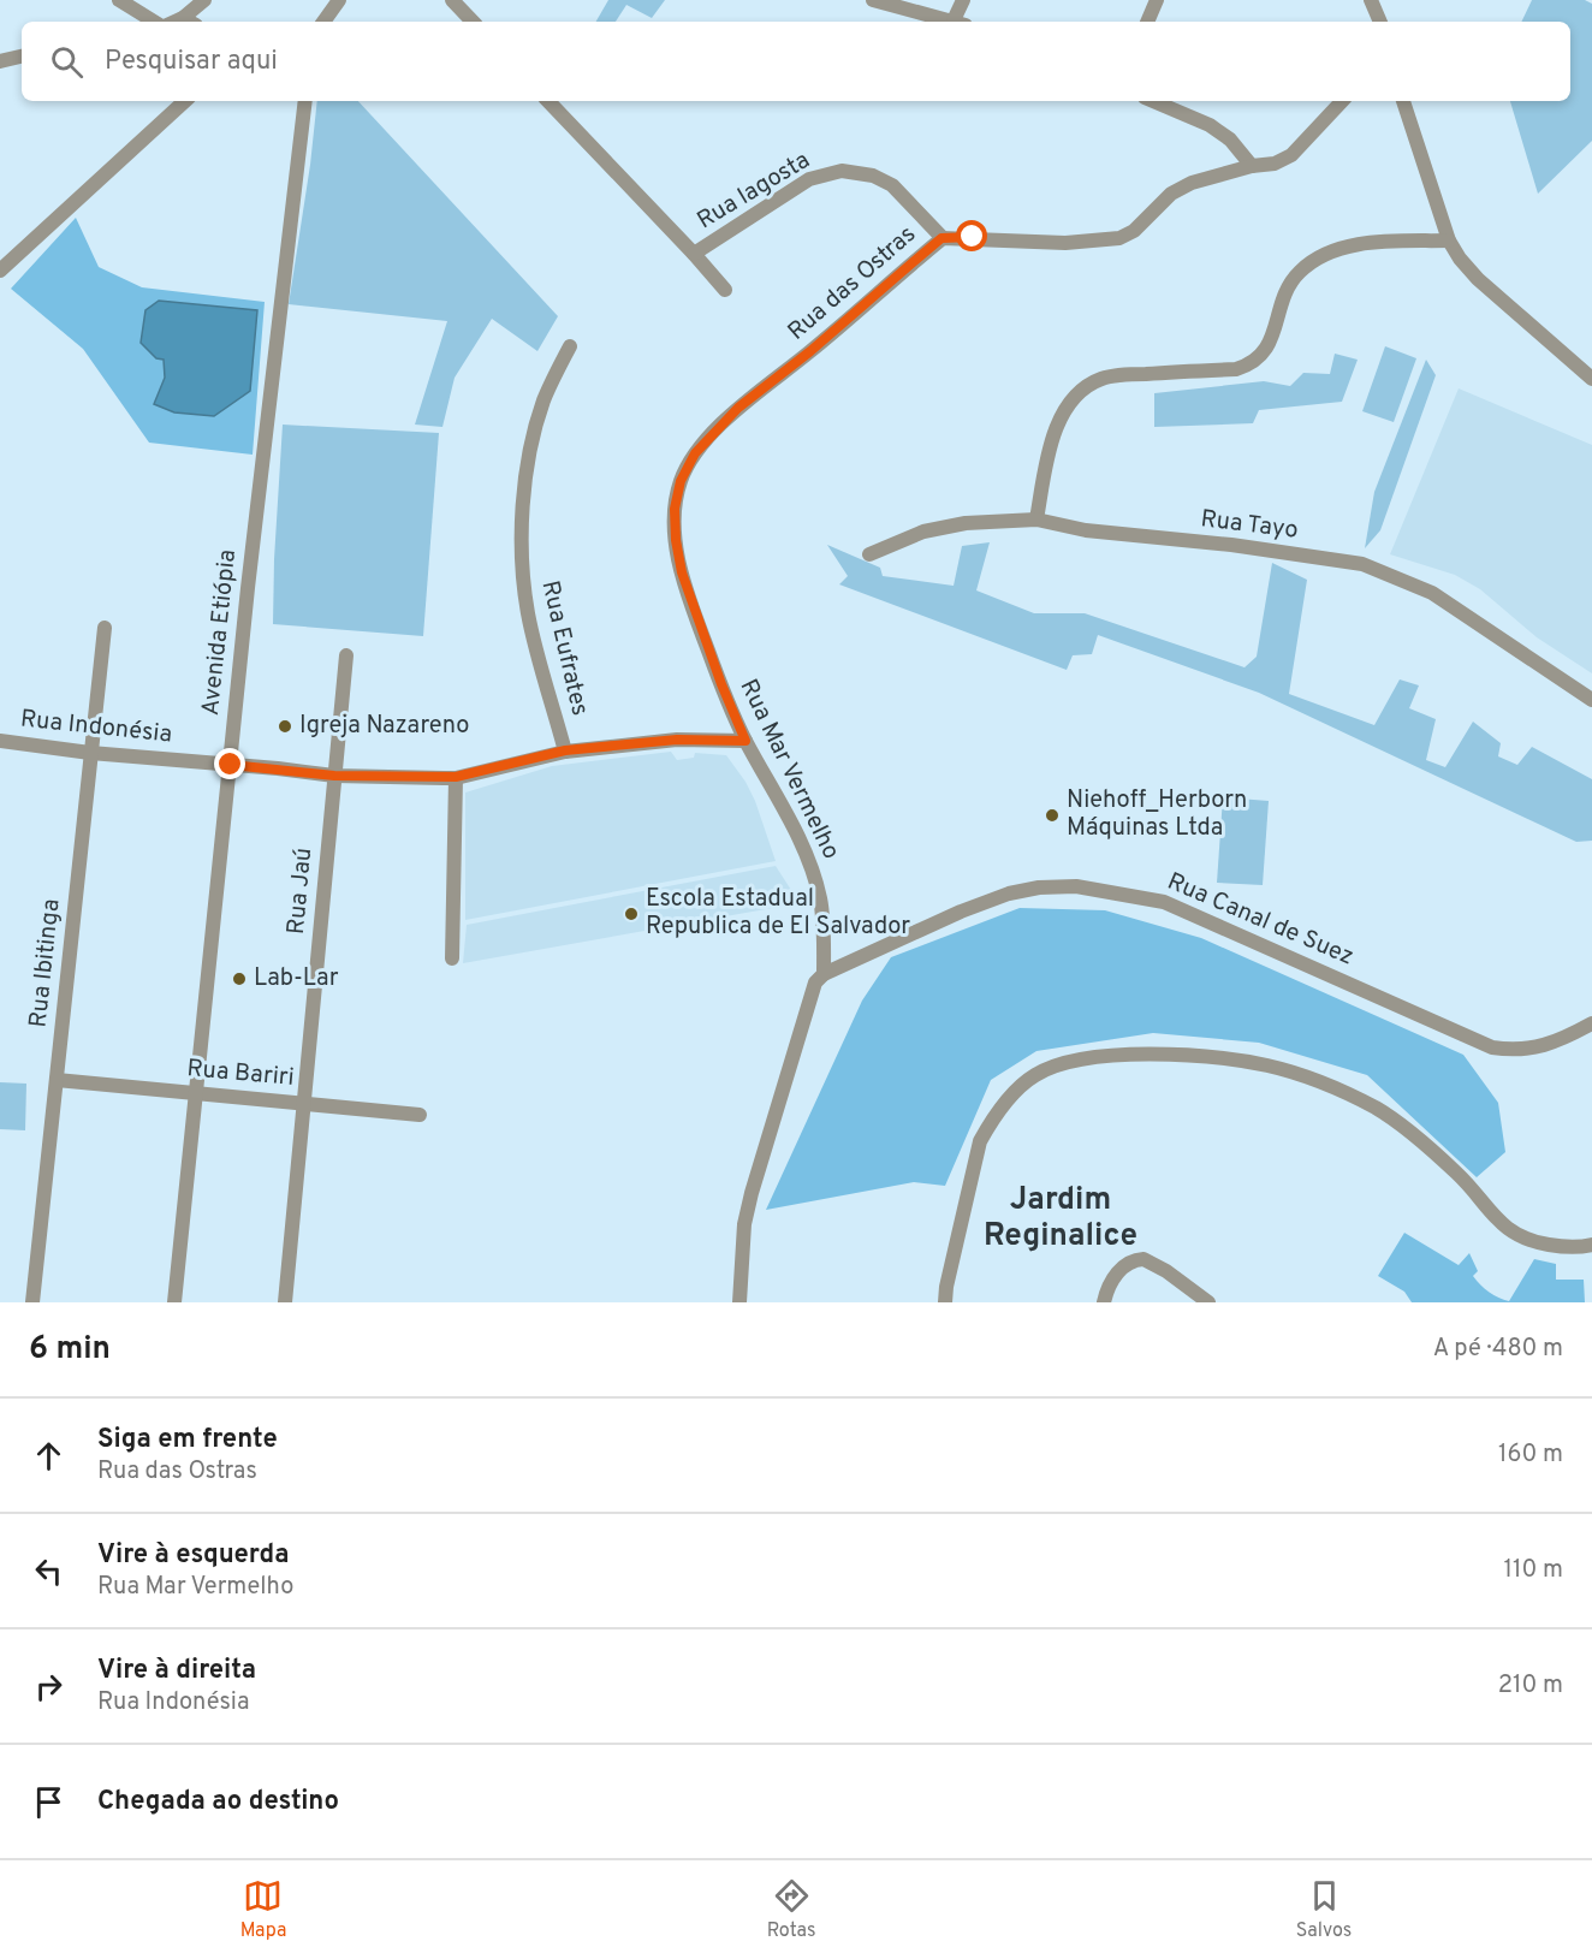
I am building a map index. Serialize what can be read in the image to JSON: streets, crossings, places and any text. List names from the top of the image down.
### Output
{
  "streets": {
    "street": [
      "Rua lagosta",
      "Rua das Ostras",
      "Rua Tayo",
      "Avenida Etiópia",
      "Rua Eufrates",
      "Rua Indonésia",
      "Rua Mar Vermelho",
      "Rua Jaú",
      "Rua Canal de Suez",
      "Rua Ibitinga",
      "Rua Bariri"
    ]
  },
  "crossings": [
    ["Rua lagosta", "Rua das Ostras"],
    ["Rua das Ostras", "Rua Mar Vermelho"],
    ["Avenida Etiópia", "Rua Indonésia"],
    ["Avenida Etiópia", "Rua Bariri"],
    ["Rua Eufrates", "Rua Indonésia"],
    ["Rua Indonésia", "Rua Mar Vermelho"],
    ["Rua Indonésia", "Rua Jaú"],
    ["Rua Indonésia", "Rua Ibitinga"],
    ["Rua Mar Vermelho", "Rua Canal de Suez"],
    ["Rua Jaú", "Rua Bariri"],
    ["Rua Ibitinga", "Rua Bariri"]
  ],
  "districts": ["Jardim Reginalice"],
  "places": [
    "Igreja Nazareno",
    "Niehoff_Herborn Máquinas Ltda",
    "Escola Estadual Republica de El Salvador",
    "Lab-Lar"
  ],
  "page": {
    "search": "Pesquisar aqui",
    "heading": ["6 min", "A pé · 480 m"],
    "list": [
      ["Siga em frente", "Rua das Ostras", "160 m"],
      ["Vire à esquerda", "Rua Mar Vermelho", "110 m"],
      ["Vire à direita", "Rua Indonésia", "210 m"],
      "Chegada ao destino"
    ],
    "nav": ["Mapa", "Rotas", "Salvos"]
  }
}
